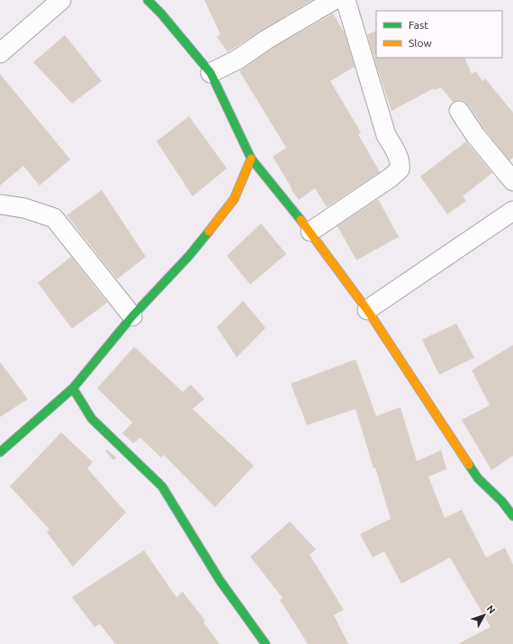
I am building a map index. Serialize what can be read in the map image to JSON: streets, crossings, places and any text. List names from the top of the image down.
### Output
{
  "legend": ["Fast", "Slow"],
  "north": "top right"
}
